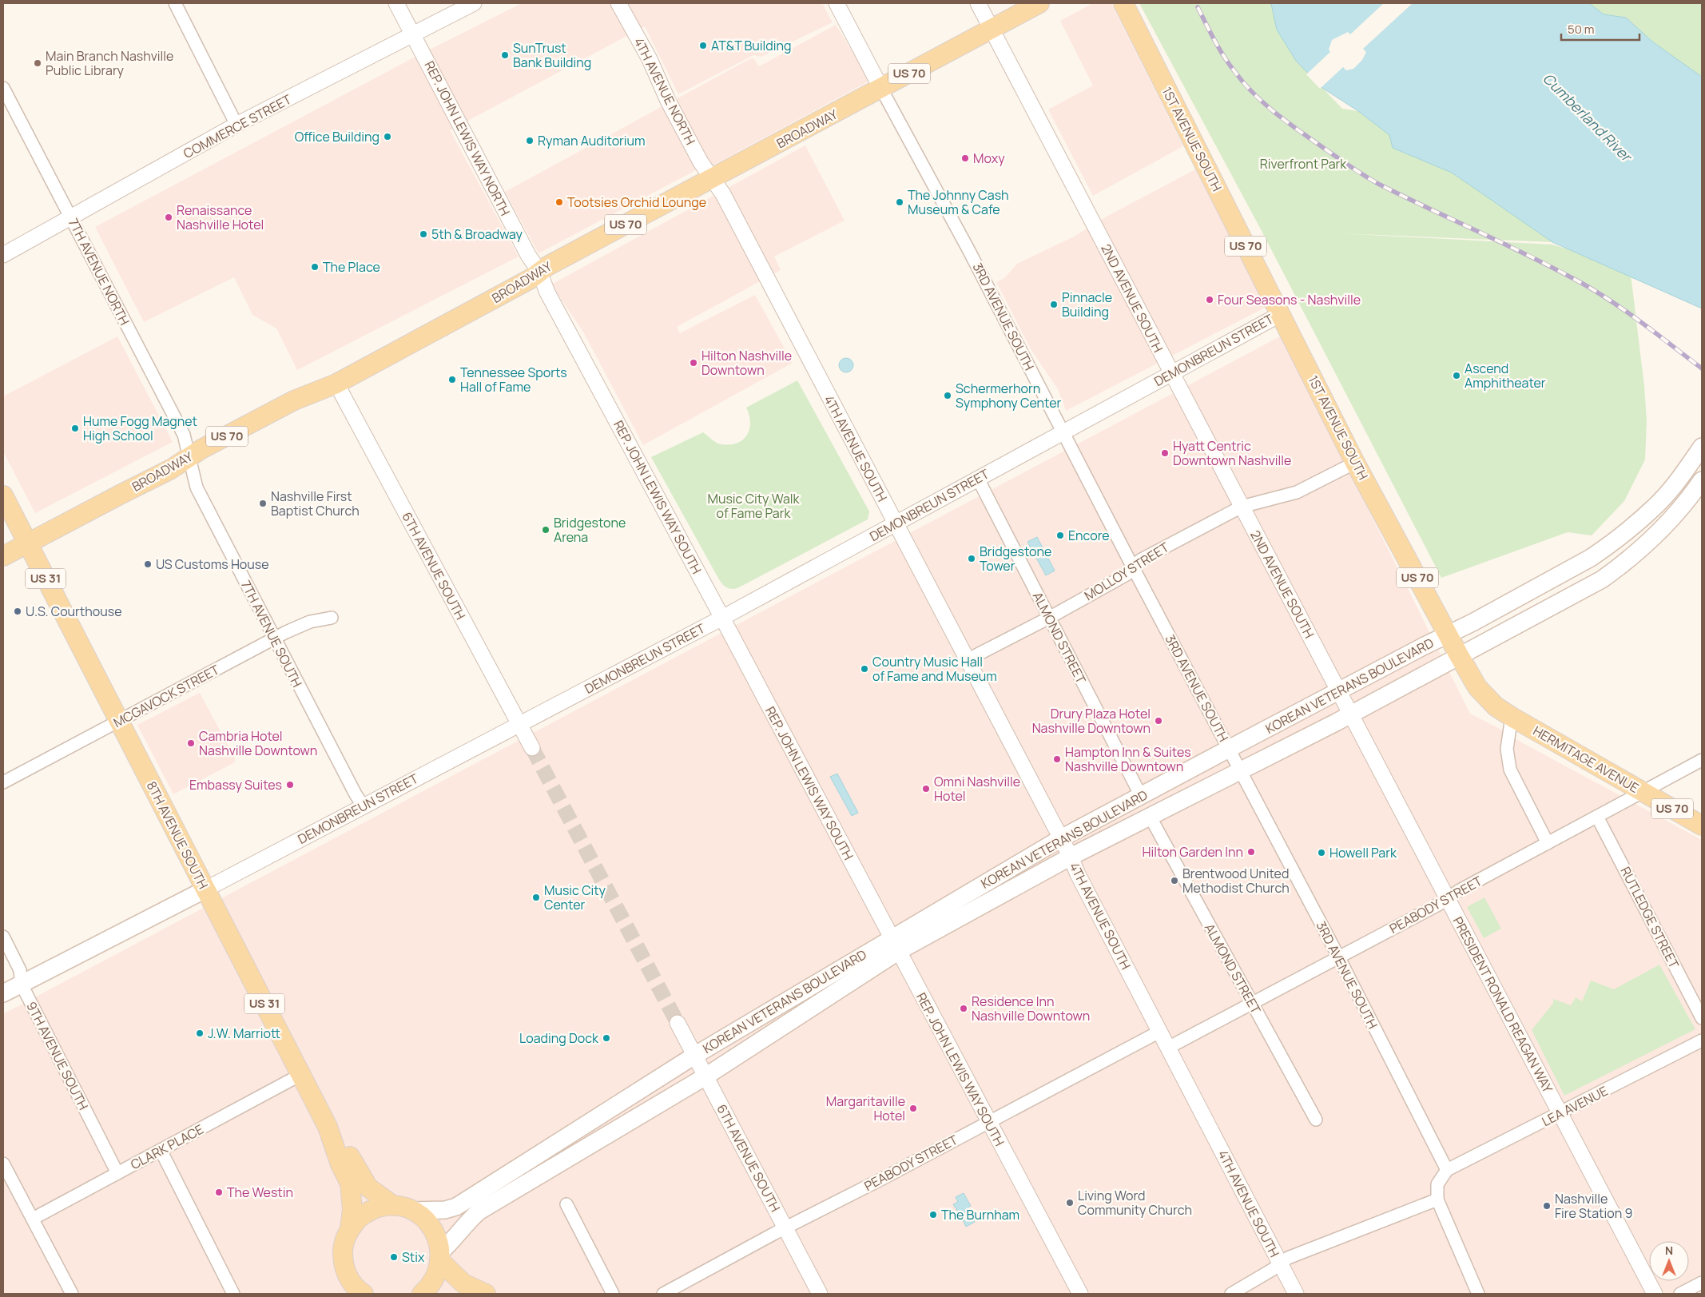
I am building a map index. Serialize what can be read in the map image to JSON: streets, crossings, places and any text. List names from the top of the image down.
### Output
{
  "streets": {
    "main road": [
      "US 70",
      "BROADWAY",
      "1ST AVENUE SOUTH",
      "DEMONBREUN STREET",
      "US 31",
      "KOREAN VETERANS BOULEVARD",
      "HERMITAGE AVENUE",
      "8TH AVENUE SOUTH"
    ],
    "street": [
      "4TH AVENUE NORTH",
      "COMMERCE STREET",
      "REP. JOHN LEWIS WAY NORTH",
      "7TH AVENUE NORTH",
      "2ND AVENUE SOUTH",
      "3RD AVENUE SOUTH",
      "4TH AVENUE SOUTH",
      "REP. JOHN LEWIS WAY SOUTH",
      "6TH AVENUE SOUTH",
      "MOLLOY STREET",
      "7TH AVENUE SOUTH",
      "ALMOND STREET",
      "MCGAVOCK STREET",
      "PEABODY STREET",
      "RUTLEDGE STREET",
      "PRESIDENT RONALD REAGAN WAY",
      "9TH AVENUE SOUTH",
      "LEA AVENUE",
      "CLARK PLACE"
    ]
  },
  "crossings": [
    ["4TH AVENUE NORTH", "BROADWAY"],
    ["4TH AVENUE NORTH", "4TH AVENUE SOUTH"],
    ["COMMERCE STREET", "REP. JOHN LEWIS WAY NORTH"],
    ["COMMERCE STREET", "7TH AVENUE NORTH"],
    ["BROADWAY", "REP. JOHN LEWIS WAY NORTH"],
    ["BROADWAY", "7TH AVENUE NORTH"],
    ["BROADWAY", "2ND AVENUE SOUTH"],
    ["BROADWAY", "3RD AVENUE SOUTH"],
    ["BROADWAY", "4TH AVENUE SOUTH"],
    ["BROADWAY", "REP. JOHN LEWIS WAY SOUTH"],
    ["BROADWAY", "6TH AVENUE SOUTH"],
    ["BROADWAY", "US 31"],
    ["BROADWAY", "7TH AVENUE SOUTH"],
    ["BROADWAY", "8TH AVENUE SOUTH"],
    ["REP. JOHN LEWIS WAY NORTH", "REP. JOHN LEWIS WAY SOUTH"],
    ["1ST AVENUE SOUTH", "DEMONBREUN STREET"],
    ["1ST AVENUE SOUTH", "MOLLOY STREET"],
    ["1ST AVENUE SOUTH", "KOREAN VETERANS BOULEVARD"],
    ["1ST AVENUE SOUTH", "HERMITAGE AVENUE"],
    ["7TH AVENUE NORTH", "7TH AVENUE SOUTH"],
    ["2ND AVENUE SOUTH", "DEMONBREUN STREET"],
    ["2ND AVENUE SOUTH", "MOLLOY STREET"],
    ["2ND AVENUE SOUTH", "KOREAN VETERANS BOULEVARD"],
    ["2ND AVENUE SOUTH", "PRESIDENT RONALD REAGAN WAY"],
    ["3RD AVENUE SOUTH", "DEMONBREUN STREET"],
    ["3RD AVENUE SOUTH", "MOLLOY STREET"],
    ["3RD AVENUE SOUTH", "KOREAN VETERANS BOULEVARD"],
    ["3RD AVENUE SOUTH", "PEABODY STREET"],
    ["3RD AVENUE SOUTH", "LEA AVENUE"],
    ["DEMONBREUN STREET", "4TH AVENUE SOUTH"],
    ["DEMONBREUN STREET", "REP. JOHN LEWIS WAY SOUTH"],
    ["DEMONBREUN STREET", "6TH AVENUE SOUTH"],
    ["DEMONBREUN STREET", "7TH AVENUE SOUTH"],
    ["DEMONBREUN STREET", "ALMOND STREET"],
    ["DEMONBREUN STREET", "8TH AVENUE SOUTH"],
    ["DEMONBREUN STREET", "9TH AVENUE SOUTH"],
    ["4TH AVENUE SOUTH", "MOLLOY STREET"],
    ["4TH AVENUE SOUTH", "KOREAN VETERANS BOULEVARD"],
    ["4TH AVENUE SOUTH", "PEABODY STREET"],
    ["REP. JOHN LEWIS WAY SOUTH", "KOREAN VETERANS BOULEVARD"],
    ["REP. JOHN LEWIS WAY SOUTH", "PEABODY STREET"],
    ["6TH AVENUE SOUTH", "KOREAN VETERANS BOULEVARD"],
    ["6TH AVENUE SOUTH", "PEABODY STREET"],
    ["MOLLOY STREET", "ALMOND STREET"],
    ["US 31", "KOREAN VETERANS BOULEVARD"],
    ["US 31", "8TH AVENUE SOUTH"],
    ["7TH AVENUE SOUTH", "MCGAVOCK STREET"],
    ["ALMOND STREET", "KOREAN VETERANS BOULEVARD"],
    ["ALMOND STREET", "PEABODY STREET"],
    ["KOREAN VETERANS BOULEVARD", "PRESIDENT RONALD REAGAN WAY"],
    ["MCGAVOCK STREET", "8TH AVENUE SOUTH"],
    ["HERMITAGE AVENUE", "PEABODY STREET"],
    ["8TH AVENUE SOUTH", "CLARK PLACE"],
    ["PEABODY STREET", "RUTLEDGE STREET"],
    ["PEABODY STREET", "PRESIDENT RONALD REAGAN WAY"],
    ["PRESIDENT RONALD REAGAN WAY", "LEA AVENUE"],
    ["9TH AVENUE SOUTH", "CLARK PLACE"]
  ],
  "water": ["Cumberland River"],
  "parks": ["Riverfront Park", "Music City Walk of Fame Park"],
  "places": [
    "AT&T Building",
    "SunTrust Bank Building",
    "Main Branch Nashville Public Library",
    "Office Building",
    "Ryman Auditorium",
    "Moxy",
    "Tootsies Orchid Lounge",
    "The Johnny Cash Museum & Cafe",
    "Renaissance Nashville Hotel",
    "5th & Broadway",
    "The Place",
    "Four Seasons - Nashville",
    "Pinnacle Building",
    "Hilton Nashville Downtown",
    "Ascend Amphitheater",
    "Tennessee Sports Hall of Fame",
    "Schermerhorn Symphony Center",
    "Hume Fogg Magnet High School",
    "Hyatt Centric Downtown Nashville",
    "Nashville First Baptist Church",
    "Bridgestone Arena",
    "Encore",
    "Bridgestone Tower",
    "US Customs House",
    "U.S. Courthouse",
    "Country Music Hall of Fame and Museum",
    "Drury Plaza Hotel Nashville Downtown",
    "Cambria Hotel Nashville Downtown",
    "Hampton Inn & Suites Nashville Downtown",
    "Embassy Suites",
    "Omni Nashville Hotel",
    "Hilton Garden Inn",
    "Howell Park",
    "Brentwood United Methodist Church",
    "Music City Center",
    "Residence Inn Nashville Downtown",
    "J.W. Marriott",
    "Loading Dock",
    "Margaritaville Hotel",
    "The Westin",
    "Living Word Community Church",
    "Nashville Fire Station 9",
    "The Burnham",
    "Stix"
  ],
  "scale_bar": "50 m",
  "north": "top"
}
